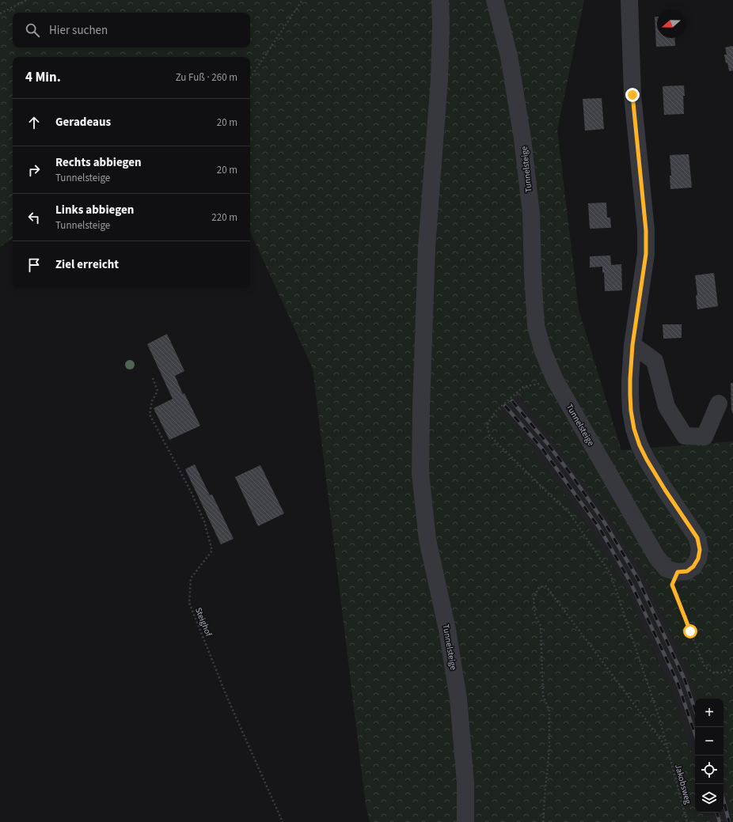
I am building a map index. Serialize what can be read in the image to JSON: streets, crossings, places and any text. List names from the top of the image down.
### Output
{
  "streets": {
    "street": ["Tunnelsteige"],
    "path": ["Steighof", "Jakobsweg"]
  },
  "crossings": [
    ["Tunnelsteige", "Jakobsweg"]
  ],
  "north": "left",
  "page": {
    "search": "Hier suchen",
    "heading": ["4 Min.", "Zu Fuß · 260 m"],
    "list": [
      ["Geradeaus", "20 m"],
      ["Rechts abbiegen", "Tunnelsteige", "20 m"],
      ["Links abbiegen", "Tunnelsteige", "220 m"],
      "Ziel erreicht"
    ],
    "map_buttons": ["+", "−"]
  }
}
